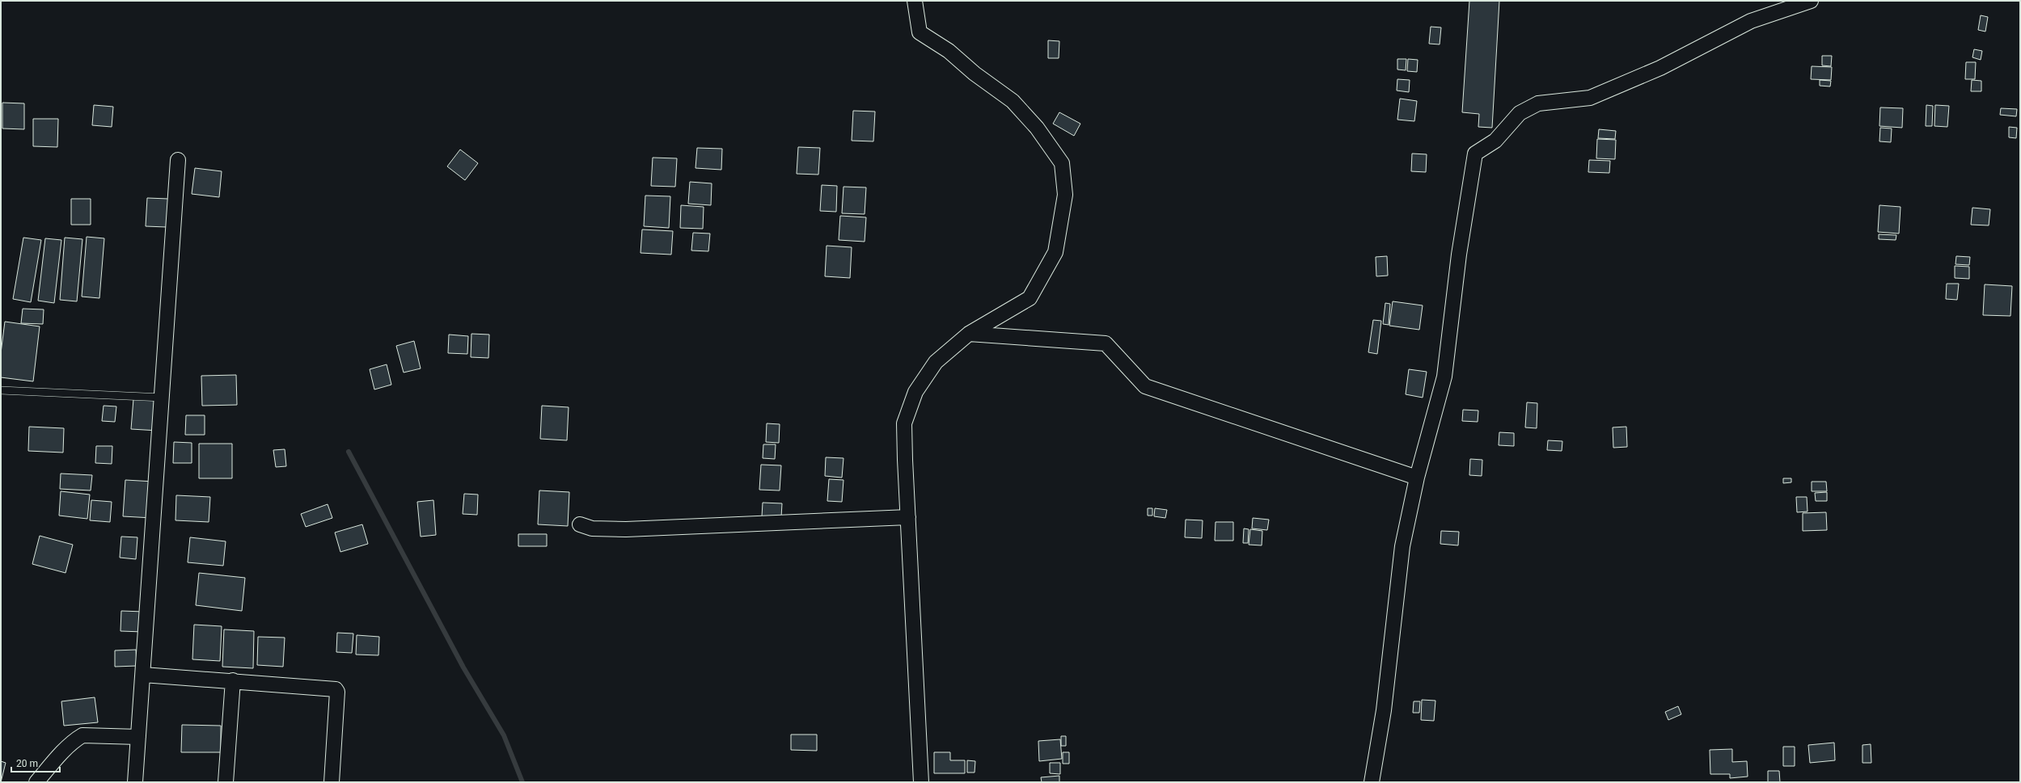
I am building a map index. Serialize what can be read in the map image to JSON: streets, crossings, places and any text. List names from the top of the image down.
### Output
{
  "scale_bar": "20 m"
}
